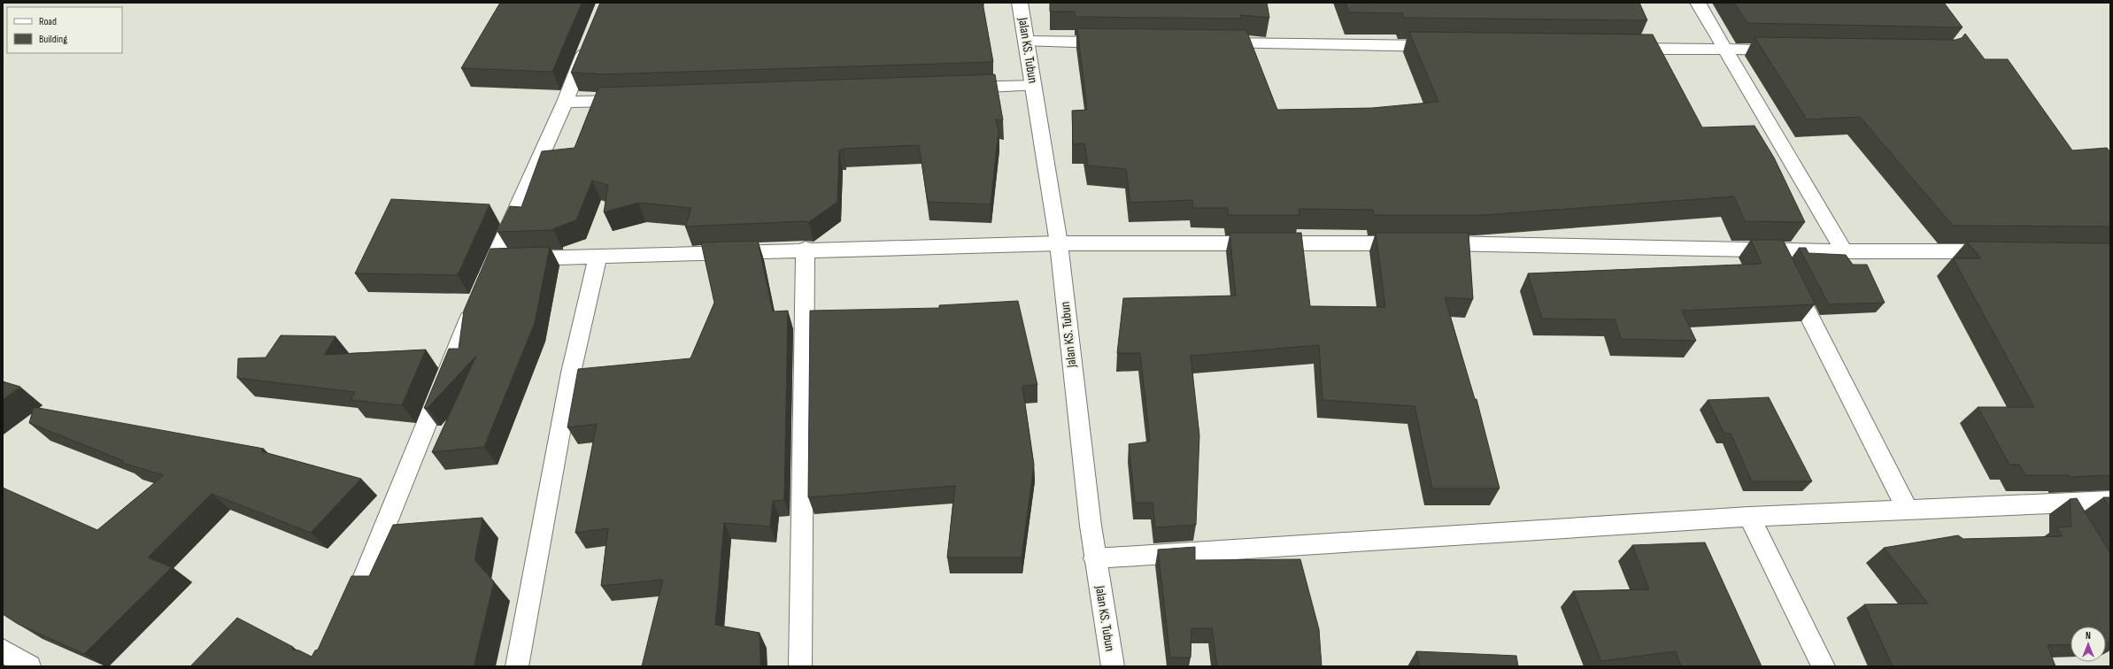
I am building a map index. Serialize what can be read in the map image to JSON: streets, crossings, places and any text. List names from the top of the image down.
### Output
{
  "streets": {
    "street": ["Jalan KS. Tubun"]
  },
  "legend": ["Road", "Building"],
  "north": "top"
}
